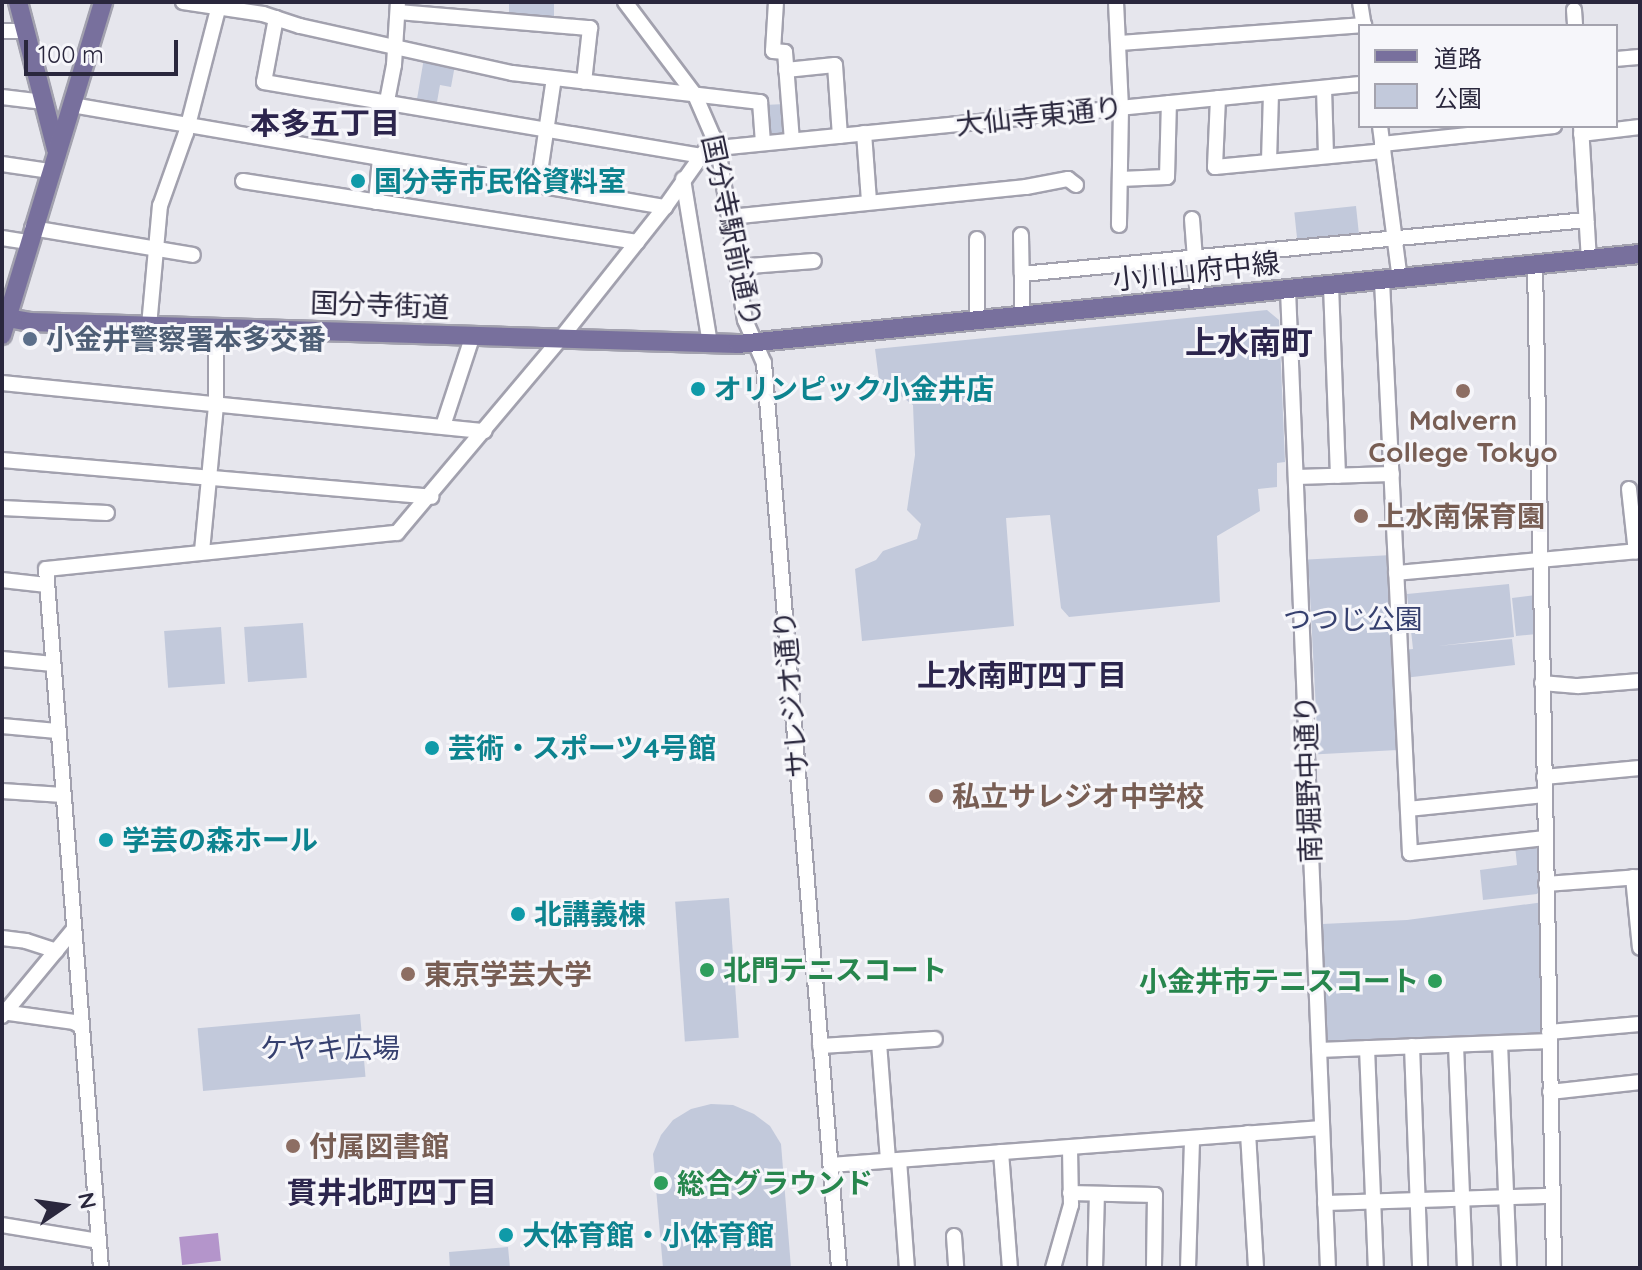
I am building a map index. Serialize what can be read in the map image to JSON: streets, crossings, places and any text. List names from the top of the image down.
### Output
{
  "streets": {
    "main road": ["小川山府中線", "国分寺街道"],
    "street": [
      "大仙寺東通り",
      "国分寺駅前通り",
      "サレジオ通り",
      "南堀野中通り"
    ]
  },
  "crossings": [
    ["大仙寺東通り", "国分寺駅前通り"],
    ["国分寺駅前通り", "小川山府中線"],
    ["国分寺駅前通り", "国分寺街道"],
    ["国分寺駅前通り", "サレジオ通り"],
    ["小川山府中線", "国分寺街道"],
    ["小川山府中線", "サレジオ通り"],
    ["小川山府中線", "南堀野中通り"],
    ["国分寺街道", "サレジオ通り"]
  ],
  "districts": [
    "本多五丁目",
    "上水南町",
    "上水南町四丁目",
    "貫井北町四丁目"
  ],
  "parks": ["つつじ公園", "ケヤキ広場"],
  "places": [
    "国分寺市民俗資料室",
    "小金井警察署本多交番",
    "オリンピック小金井店",
    "Malvern College Tokyo",
    "上水南保育園",
    "芸術・スポーツ4号館",
    "私立サレジオ中学校",
    "学芸の森ホール",
    "北講義棟",
    "北門テニスコート",
    "東京学芸大学",
    "小金井市テニスコート",
    "付属図書館",
    "総合グラウンド",
    "大体育館・小体育館"
  ],
  "legend": ["道路", "公園"],
  "scale_bar": "100 m",
  "north": "right"
}
